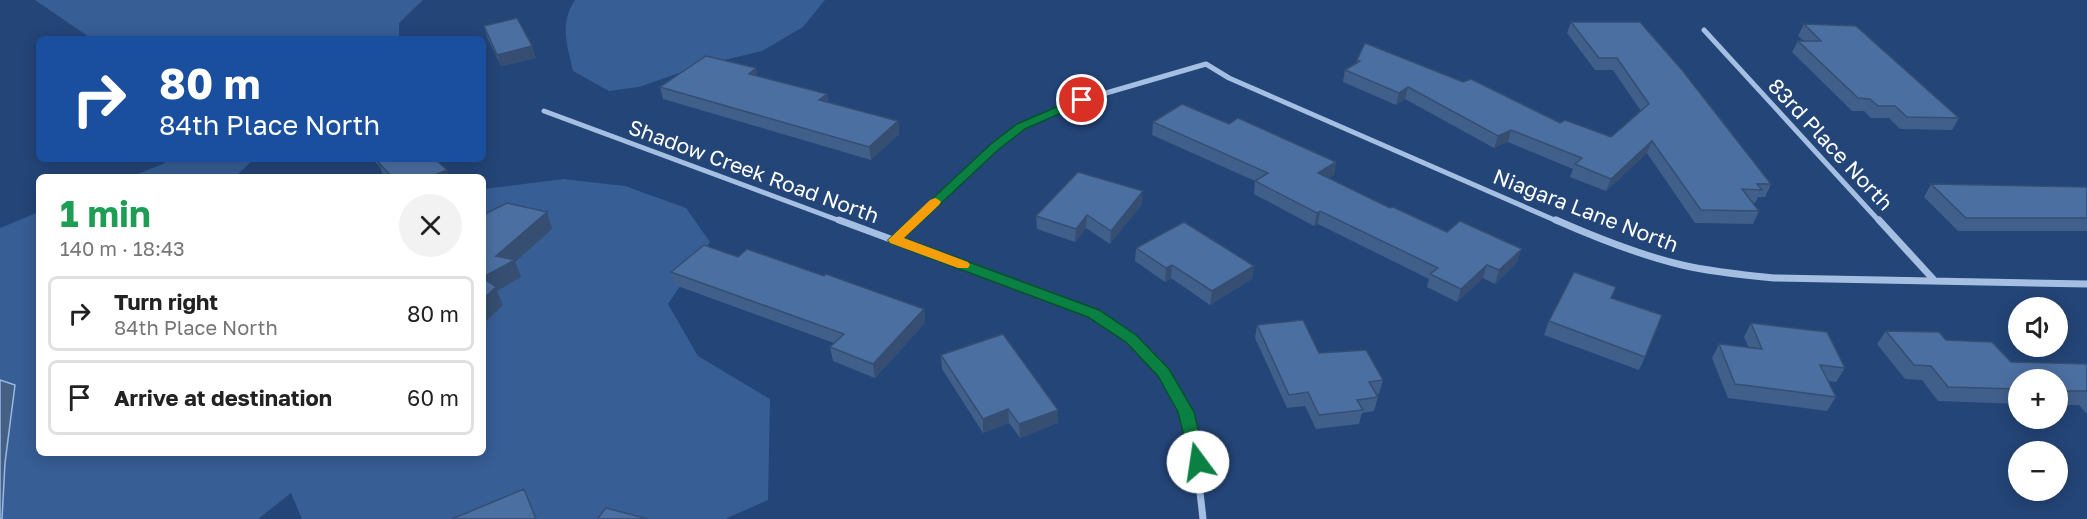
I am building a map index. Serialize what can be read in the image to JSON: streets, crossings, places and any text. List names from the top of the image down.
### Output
{
  "streets": {
    "street": ["83rd Place North", "Shadow Creek Road North", "Niagara Lane North"]
  },
  "crossings": [
    ["83rd Place North", "Niagara Lane North"],
    ["Shadow Creek Road North", "Niagara Lane North"]
  ],
  "page": {
    "turn": ["80 m", "84th Place North"],
    "heading": ["1 min", "140 m · 18:43"],
    "list": [
      {
        "name": "Turn right",
        "note": "84th Place North",
        "value": "80 m"
      },
      {
        "name": "Arrive at destination",
        "value": "60 m"
      }
    ],
    "map_buttons": ["+", "−"]
  }
}
